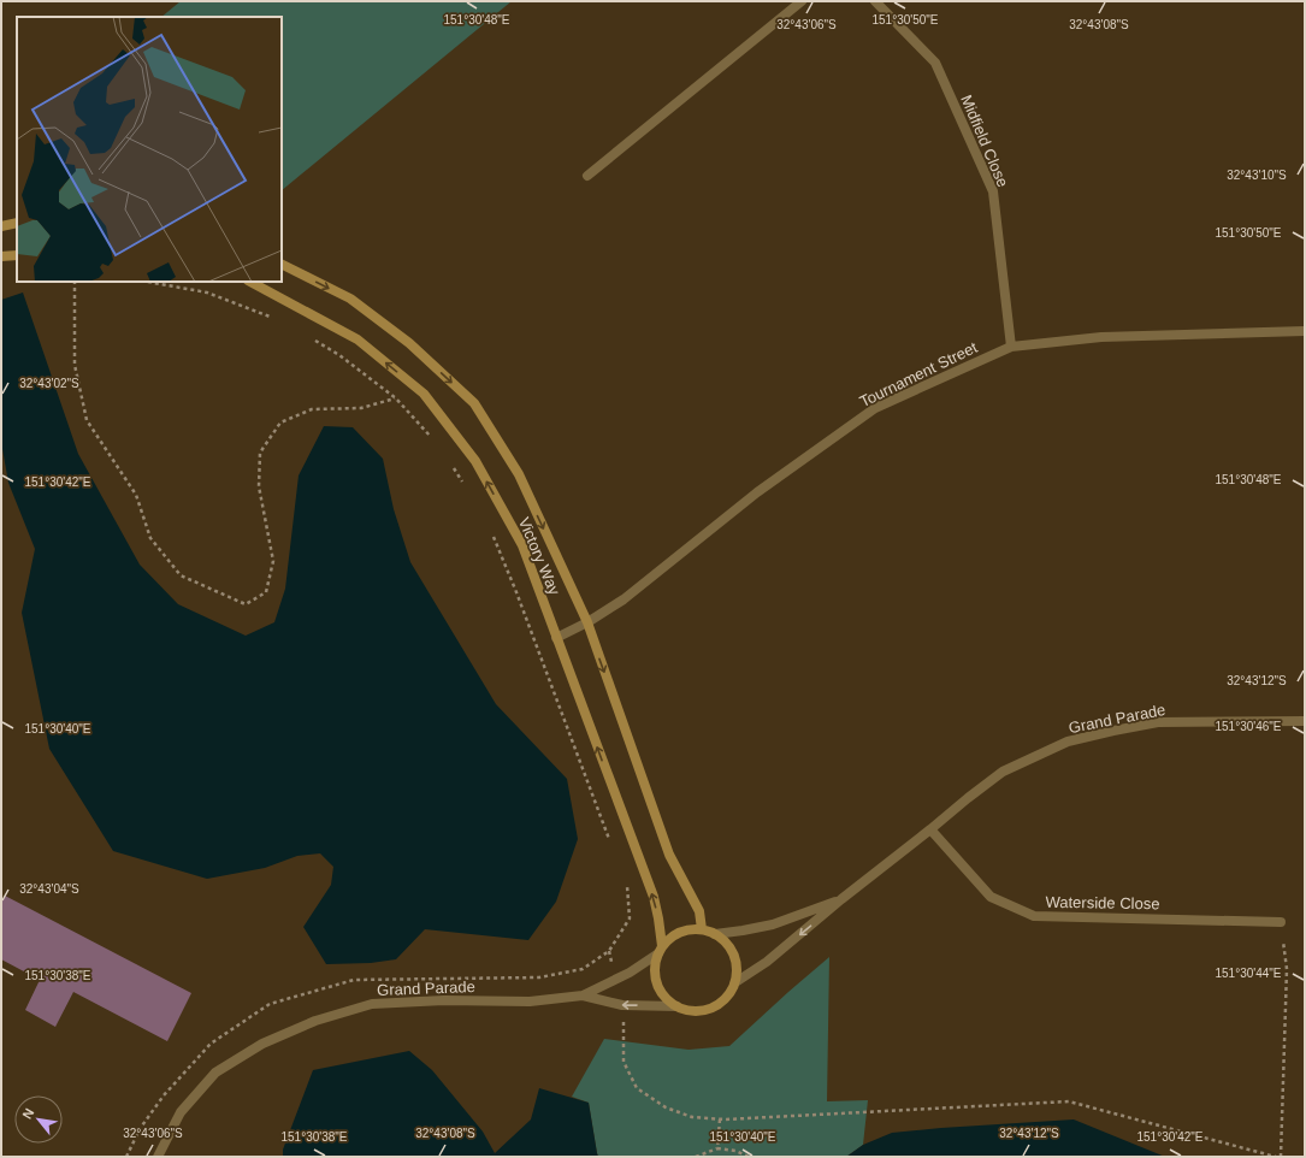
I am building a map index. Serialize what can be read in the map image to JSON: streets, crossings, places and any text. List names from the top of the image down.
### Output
{
  "streets": {
    "street": [
      "Midfield Close",
      "Tournament Street",
      "Victory Way",
      "Grand Parade",
      "Waterside Close"
    ]
  },
  "crossings": [
    ["Midfield Close", "Tournament Street"],
    ["Tournament Street", "Victory Way"],
    ["Victory Way", "Grand Parade"],
    ["Grand Parade", "Waterside Close"]
  ],
  "north": "top left",
  "coordinates": [
    "151°30'48\"E",
    "151°30'50\"E",
    "32°43'06\"S",
    "32°43'08\"S",
    "32°43'10\"S",
    "32°43'02\"S",
    "151°30'42\"E",
    "32°43'12\"S",
    "151°30'46\"E",
    "151°30'40\"E",
    "32°43'04\"S",
    "151°30'44\"E",
    "151°30'38\"E"
  ]
}
